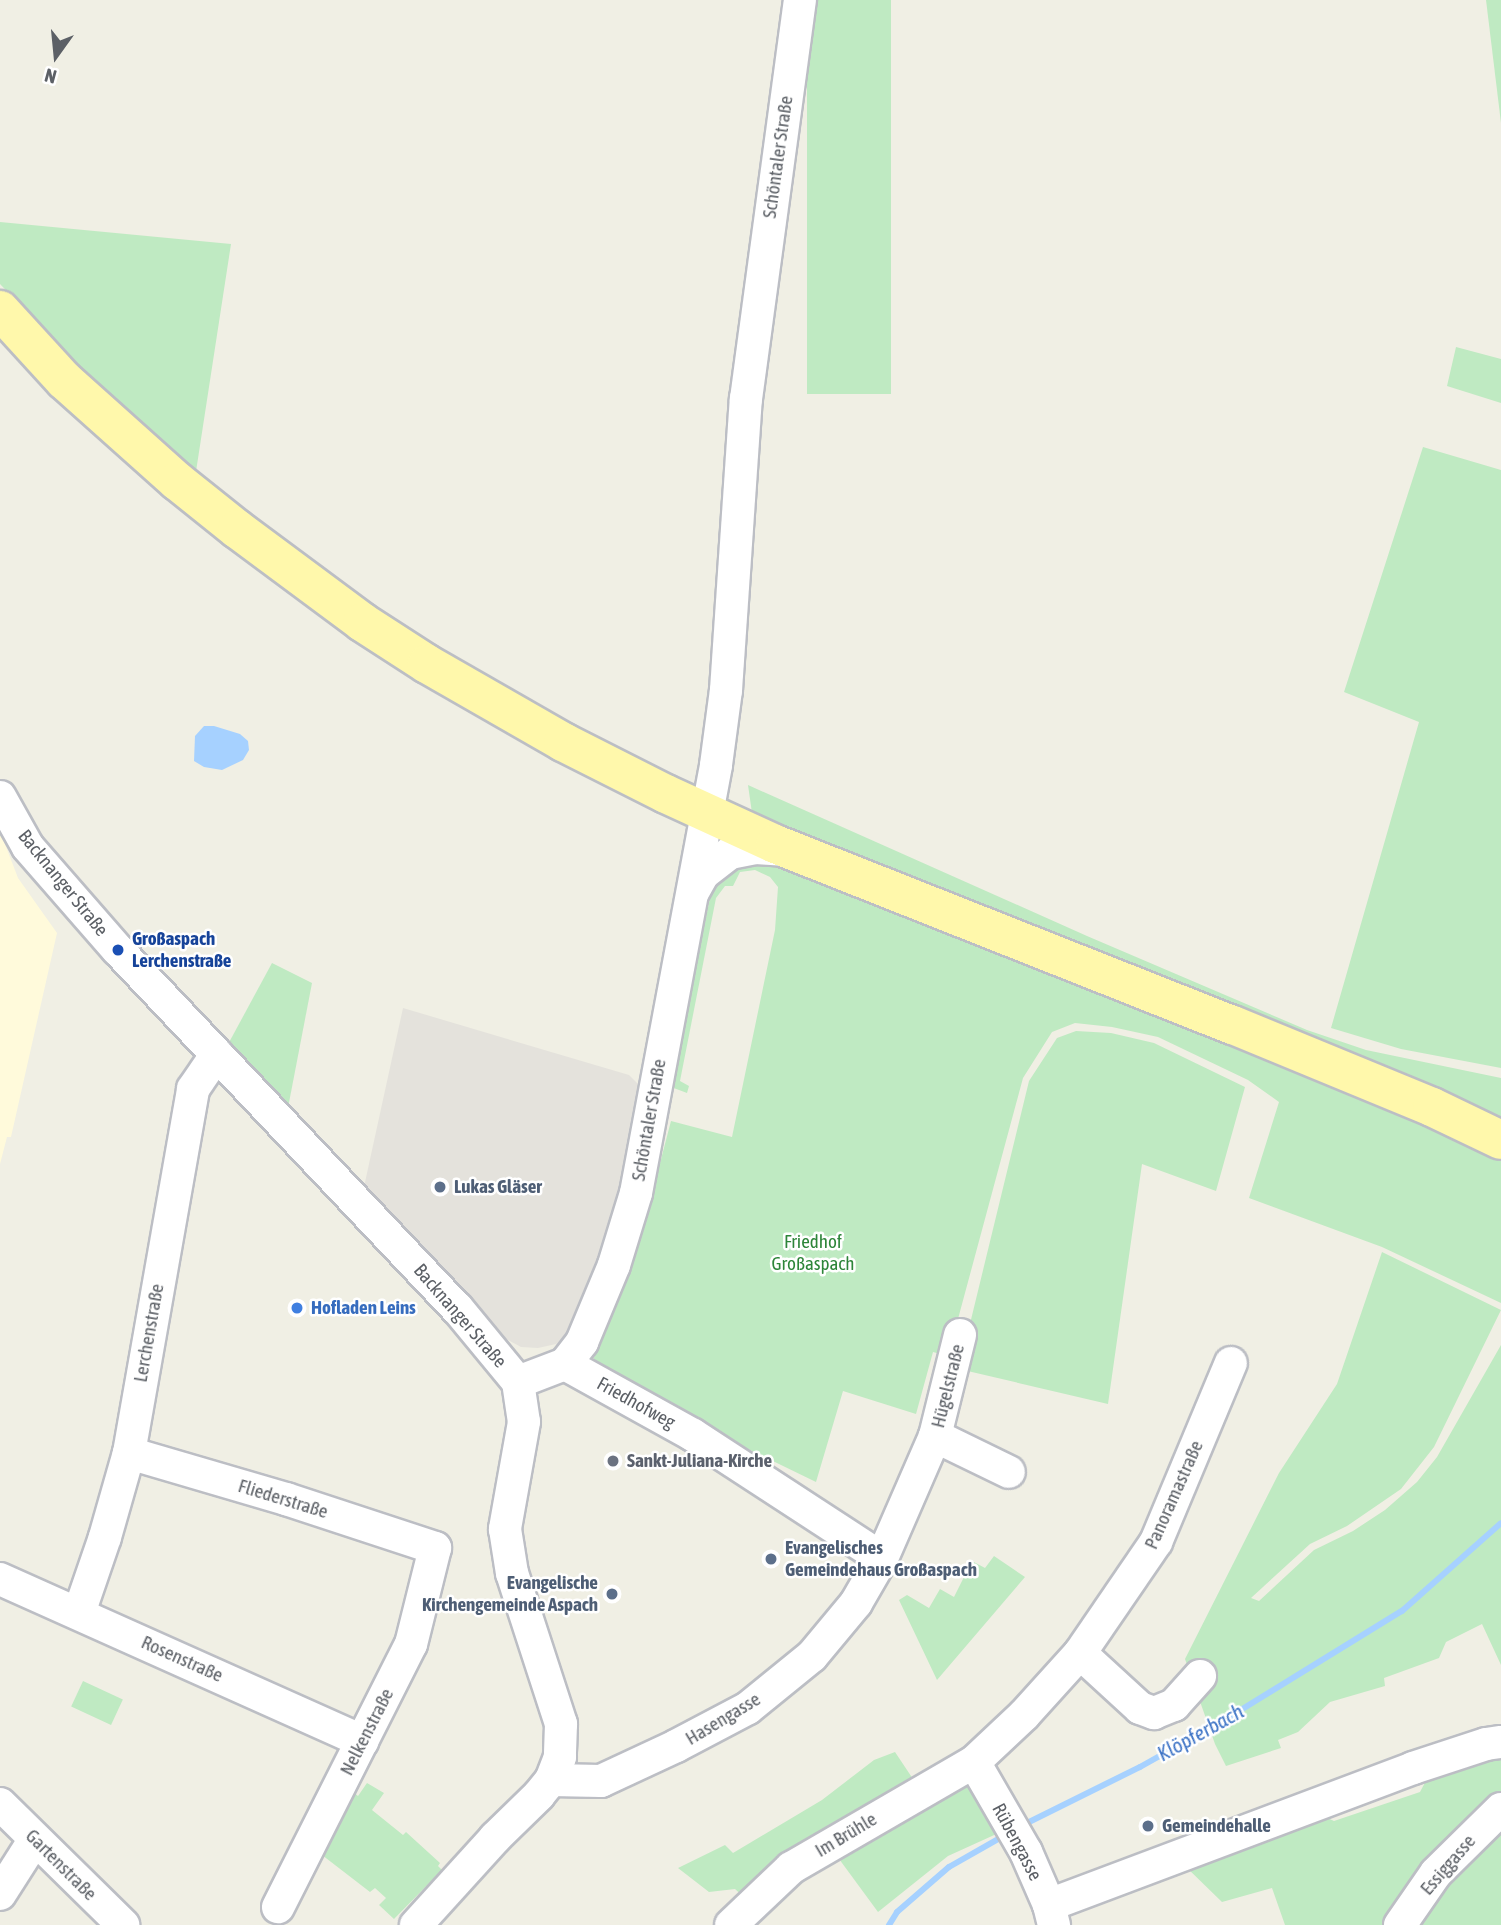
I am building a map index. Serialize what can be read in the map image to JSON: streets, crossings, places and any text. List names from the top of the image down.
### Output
{
  "streets": {
    "street": [
      "Schöntaler Straße",
      "Backnanger Straße",
      "Lerchenstraße",
      "Hügelstraße",
      "Friedhofweg",
      "Panoramastraße",
      "Fliederstraße",
      "Rosenstraße",
      "Hasengasse",
      "Nelkenstraße",
      "Im Brühle",
      "Rübengasse",
      "Gartenstraße",
      "Essiggasse"
    ]
  },
  "crossings": [
    ["Schöntaler Straße", "Friedhofweg"],
    ["Backnanger Straße", "Lerchenstraße"],
    ["Backnanger Straße", "Hasengasse"],
    ["Lerchenstraße", "Fliederstraße"],
    ["Lerchenstraße", "Rosenstraße"],
    ["Hügelstraße", "Friedhofweg"],
    ["Hügelstraße", "Hasengasse"],
    ["Friedhofweg", "Hasengasse"],
    ["Panoramastraße", "Im Brühle"],
    ["Panoramastraße", "Rübengasse"],
    ["Fliederstraße", "Nelkenstraße"],
    ["Rosenstraße", "Nelkenstraße"],
    ["Im Brühle", "Rübengasse"]
  ],
  "water": ["Klöpferbach"],
  "parks": ["Friedhof Großaspach"],
  "places": [
    "Großaspach Lerchenstraße",
    "Lukas Gläser",
    "Hofladen Leins",
    "Sankt-Juliana-Kirche",
    "Evangelisches Gemeindehaus Großaspach",
    "Evangelische Kirchengemeinde Aspach",
    "Gemeindehalle"
  ],
  "north": "bottom"
}
